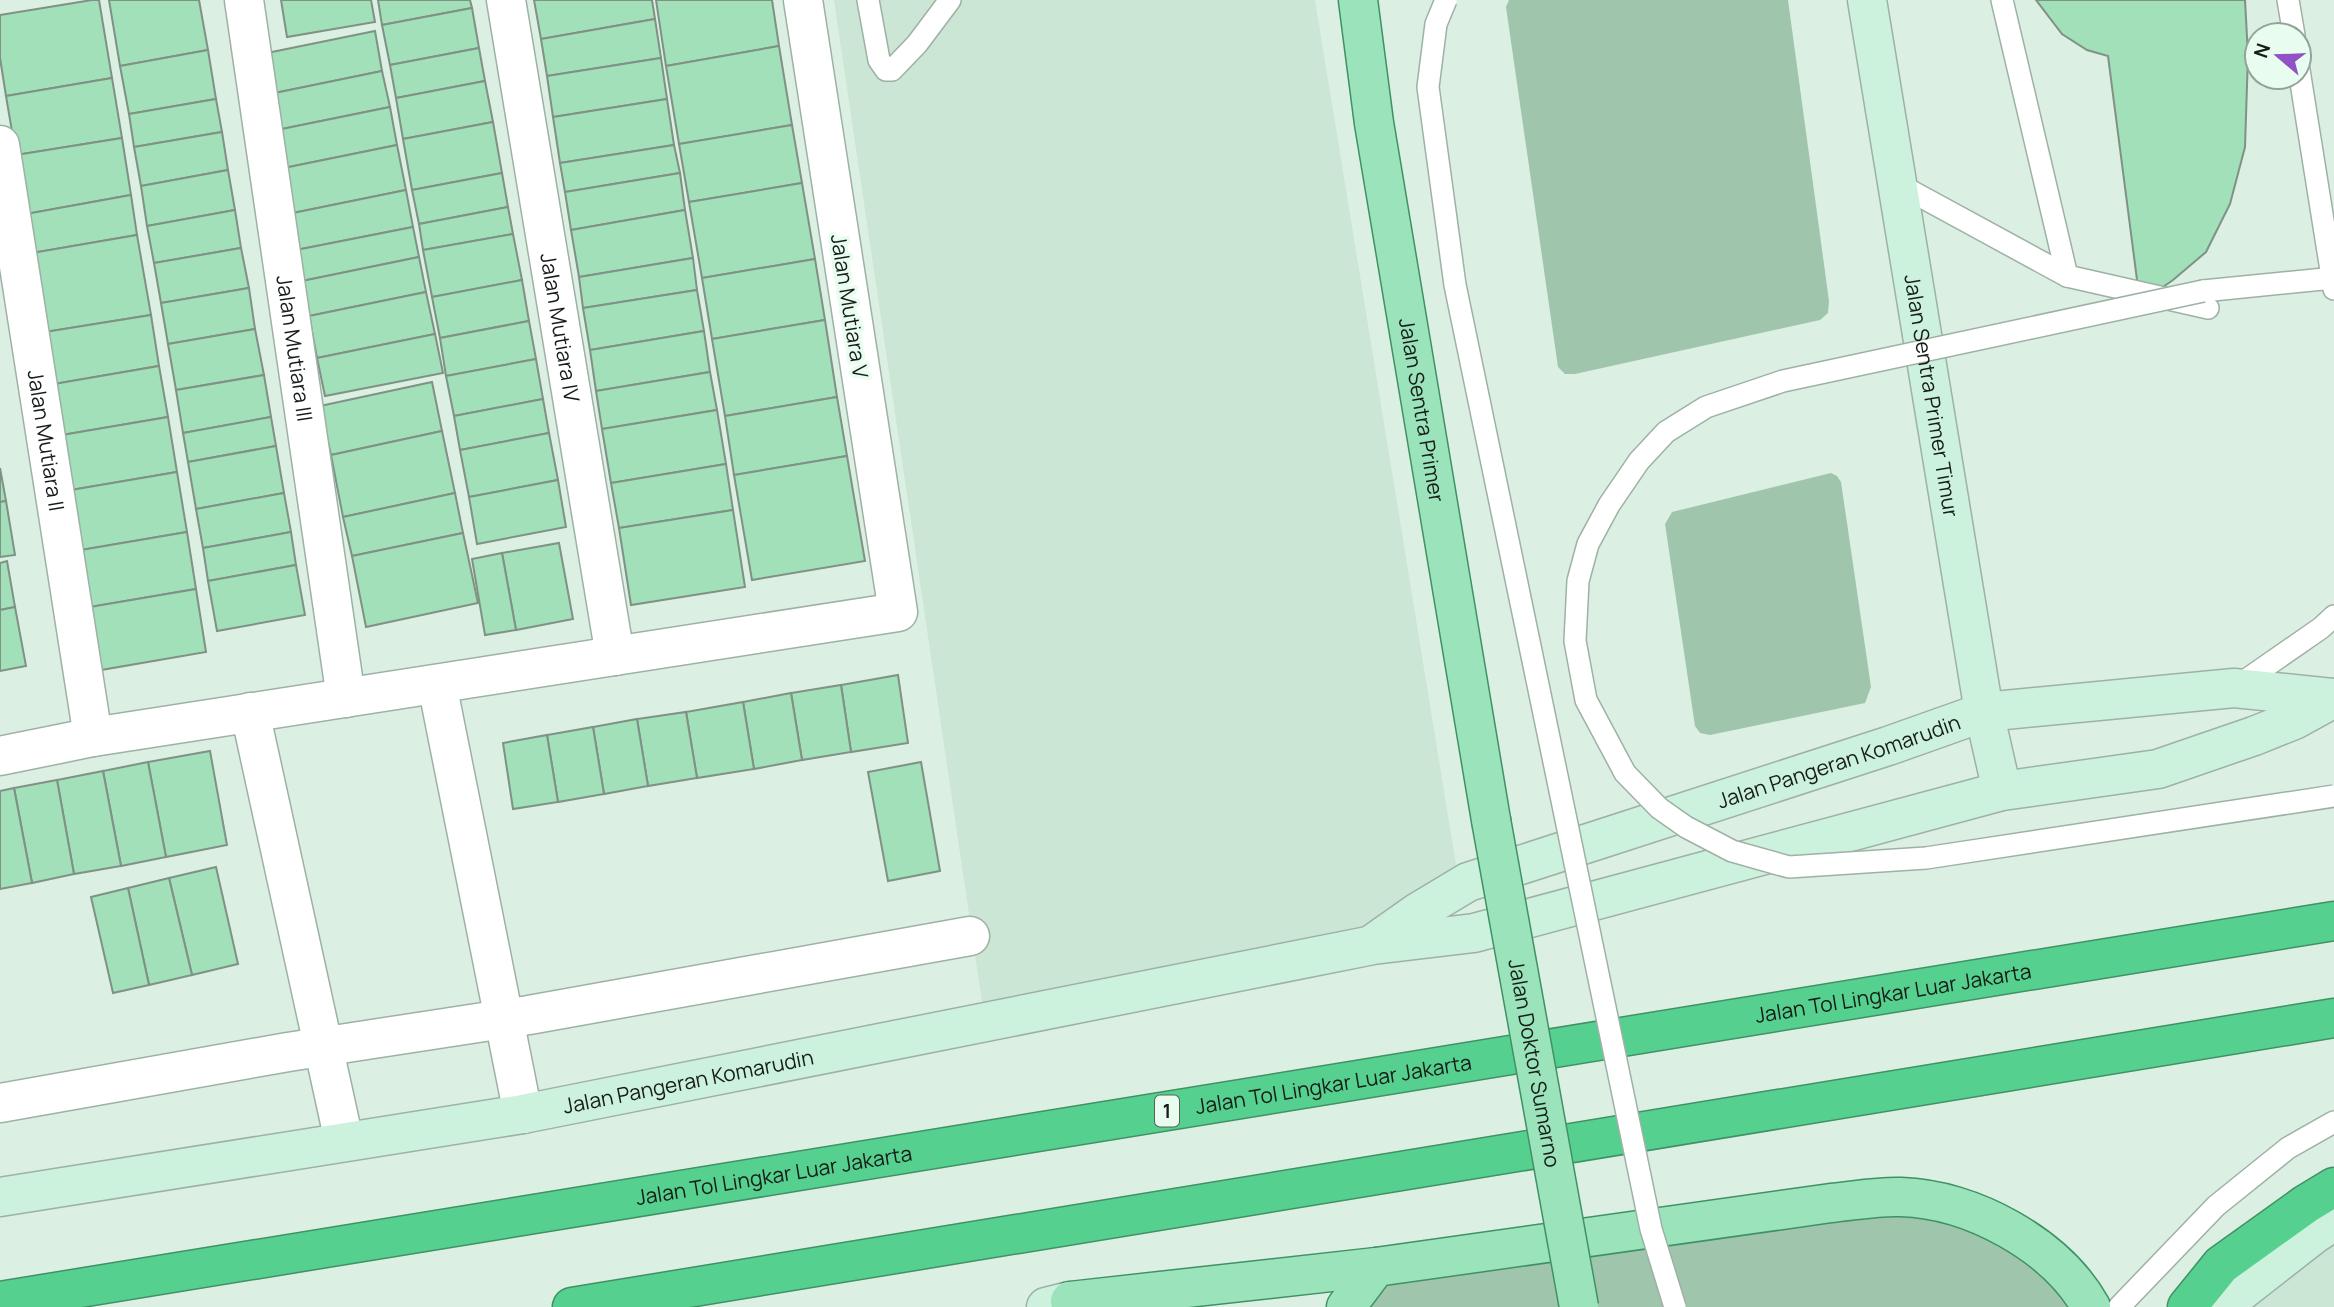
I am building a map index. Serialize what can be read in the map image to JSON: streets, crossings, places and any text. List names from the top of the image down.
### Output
{
  "streets": {
    "highway": ["Jalan Tol Lingkar Luar Jakarta", "1"],
    "main road": ["Jalan Sentra Primer", "Jalan Doktor Sumarno"],
    "street": [
      "Jalan Mutiara V",
      "Jalan Mutiara IV",
      "Jalan Mutiara III",
      "Jalan Sentra Primer Timur",
      "Jalan Mutiara II",
      "Jalan Pangeran Komarudin"
    ]
  },
  "crossings": [
    ["Jalan Mutiara V", "Jalan Mutiara IV"],
    ["Jalan Sentra Primer Timur", "Jalan Pangeran Komarudin"],
    ["Jalan Sentra Primer", "Jalan Doktor Sumarno"]
  ],
  "north": "left"
}
